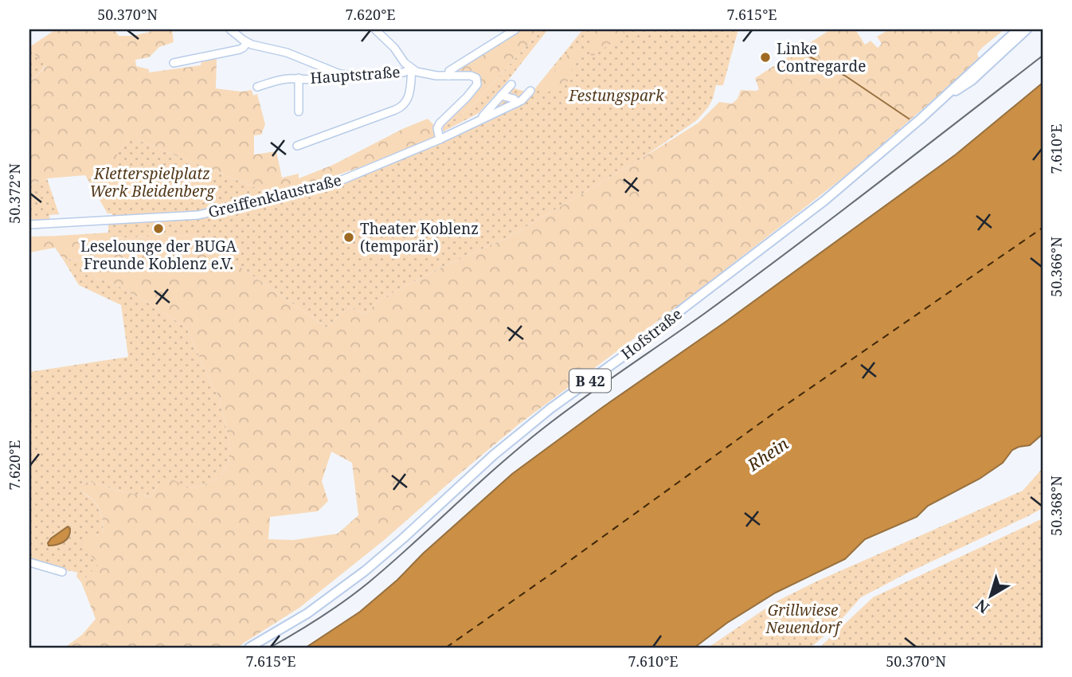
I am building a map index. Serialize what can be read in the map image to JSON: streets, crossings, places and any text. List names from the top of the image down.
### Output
{
  "streets": {
    "main road": ["Hofstraße", "B 42"],
    "street": ["Hauptstraße", "Greiffenklaustraße"]
  },
  "water": ["Rhein"],
  "parks": ["Festungspark", "Kletterspielplatz Werk Bleidenberg", "Grillwiese Neuendorf"],
  "places": ["Linke Contregarde", "Leselounge der BUGA Freunde Koblenz e.V.", "Theater Koblenz (temporär)"],
  "north": "bottom left",
  "coordinates": [
    "50.370°N",
    "7.620°E",
    "7.615°E",
    "7.610°E",
    "50.372°N",
    "50.366°N",
    "50.368°N"
  ]
}
